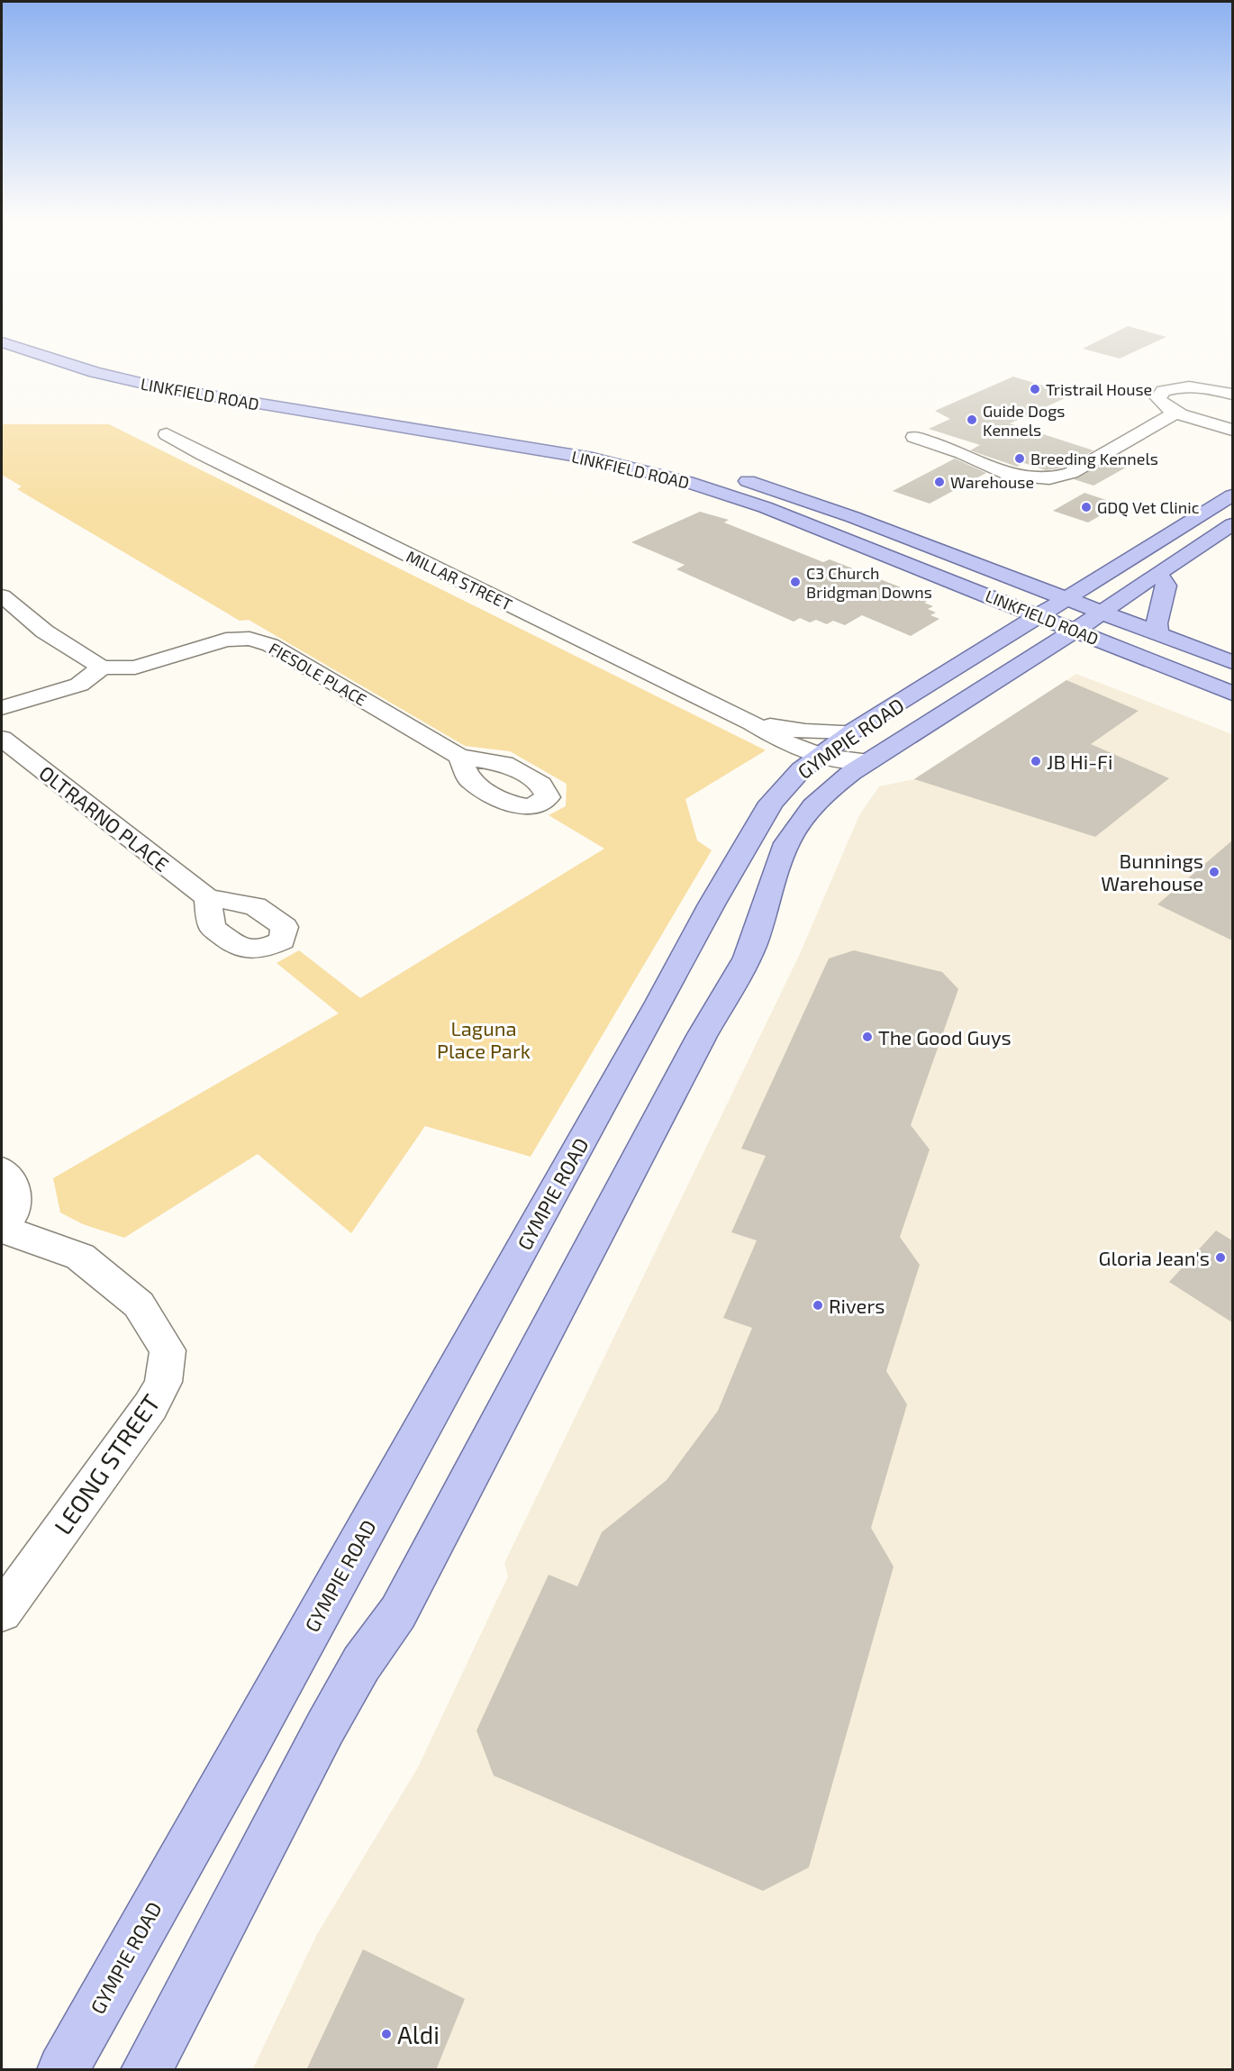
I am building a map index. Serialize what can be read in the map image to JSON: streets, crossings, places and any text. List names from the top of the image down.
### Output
{
  "streets": {
    "main road": ["LINKFIELD ROAD", "GYMPIE ROAD"],
    "street": [
      "MILLAR STREET",
      "FIESOLE PLACE",
      "OLTRARNO PLACE",
      "LEONG STREET"
    ]
  },
  "crossings": [
    ["LINKFIELD ROAD", "GYMPIE ROAD"],
    ["MILLAR STREET", "GYMPIE ROAD"]
  ],
  "parks": ["Laguna Place Park"],
  "places": [
    "Tristrail House",
    "Guide Dogs Kennels",
    "Breeding Kennels",
    "Warehouse",
    "GDQ Vet Clinic",
    "C3 Church Bridgman Downs",
    "JB Hi-Fi",
    "Bunnings Warehouse",
    "The Good Guys",
    "Gloria Jean's",
    "Rivers",
    "Aldi"
  ]
}
